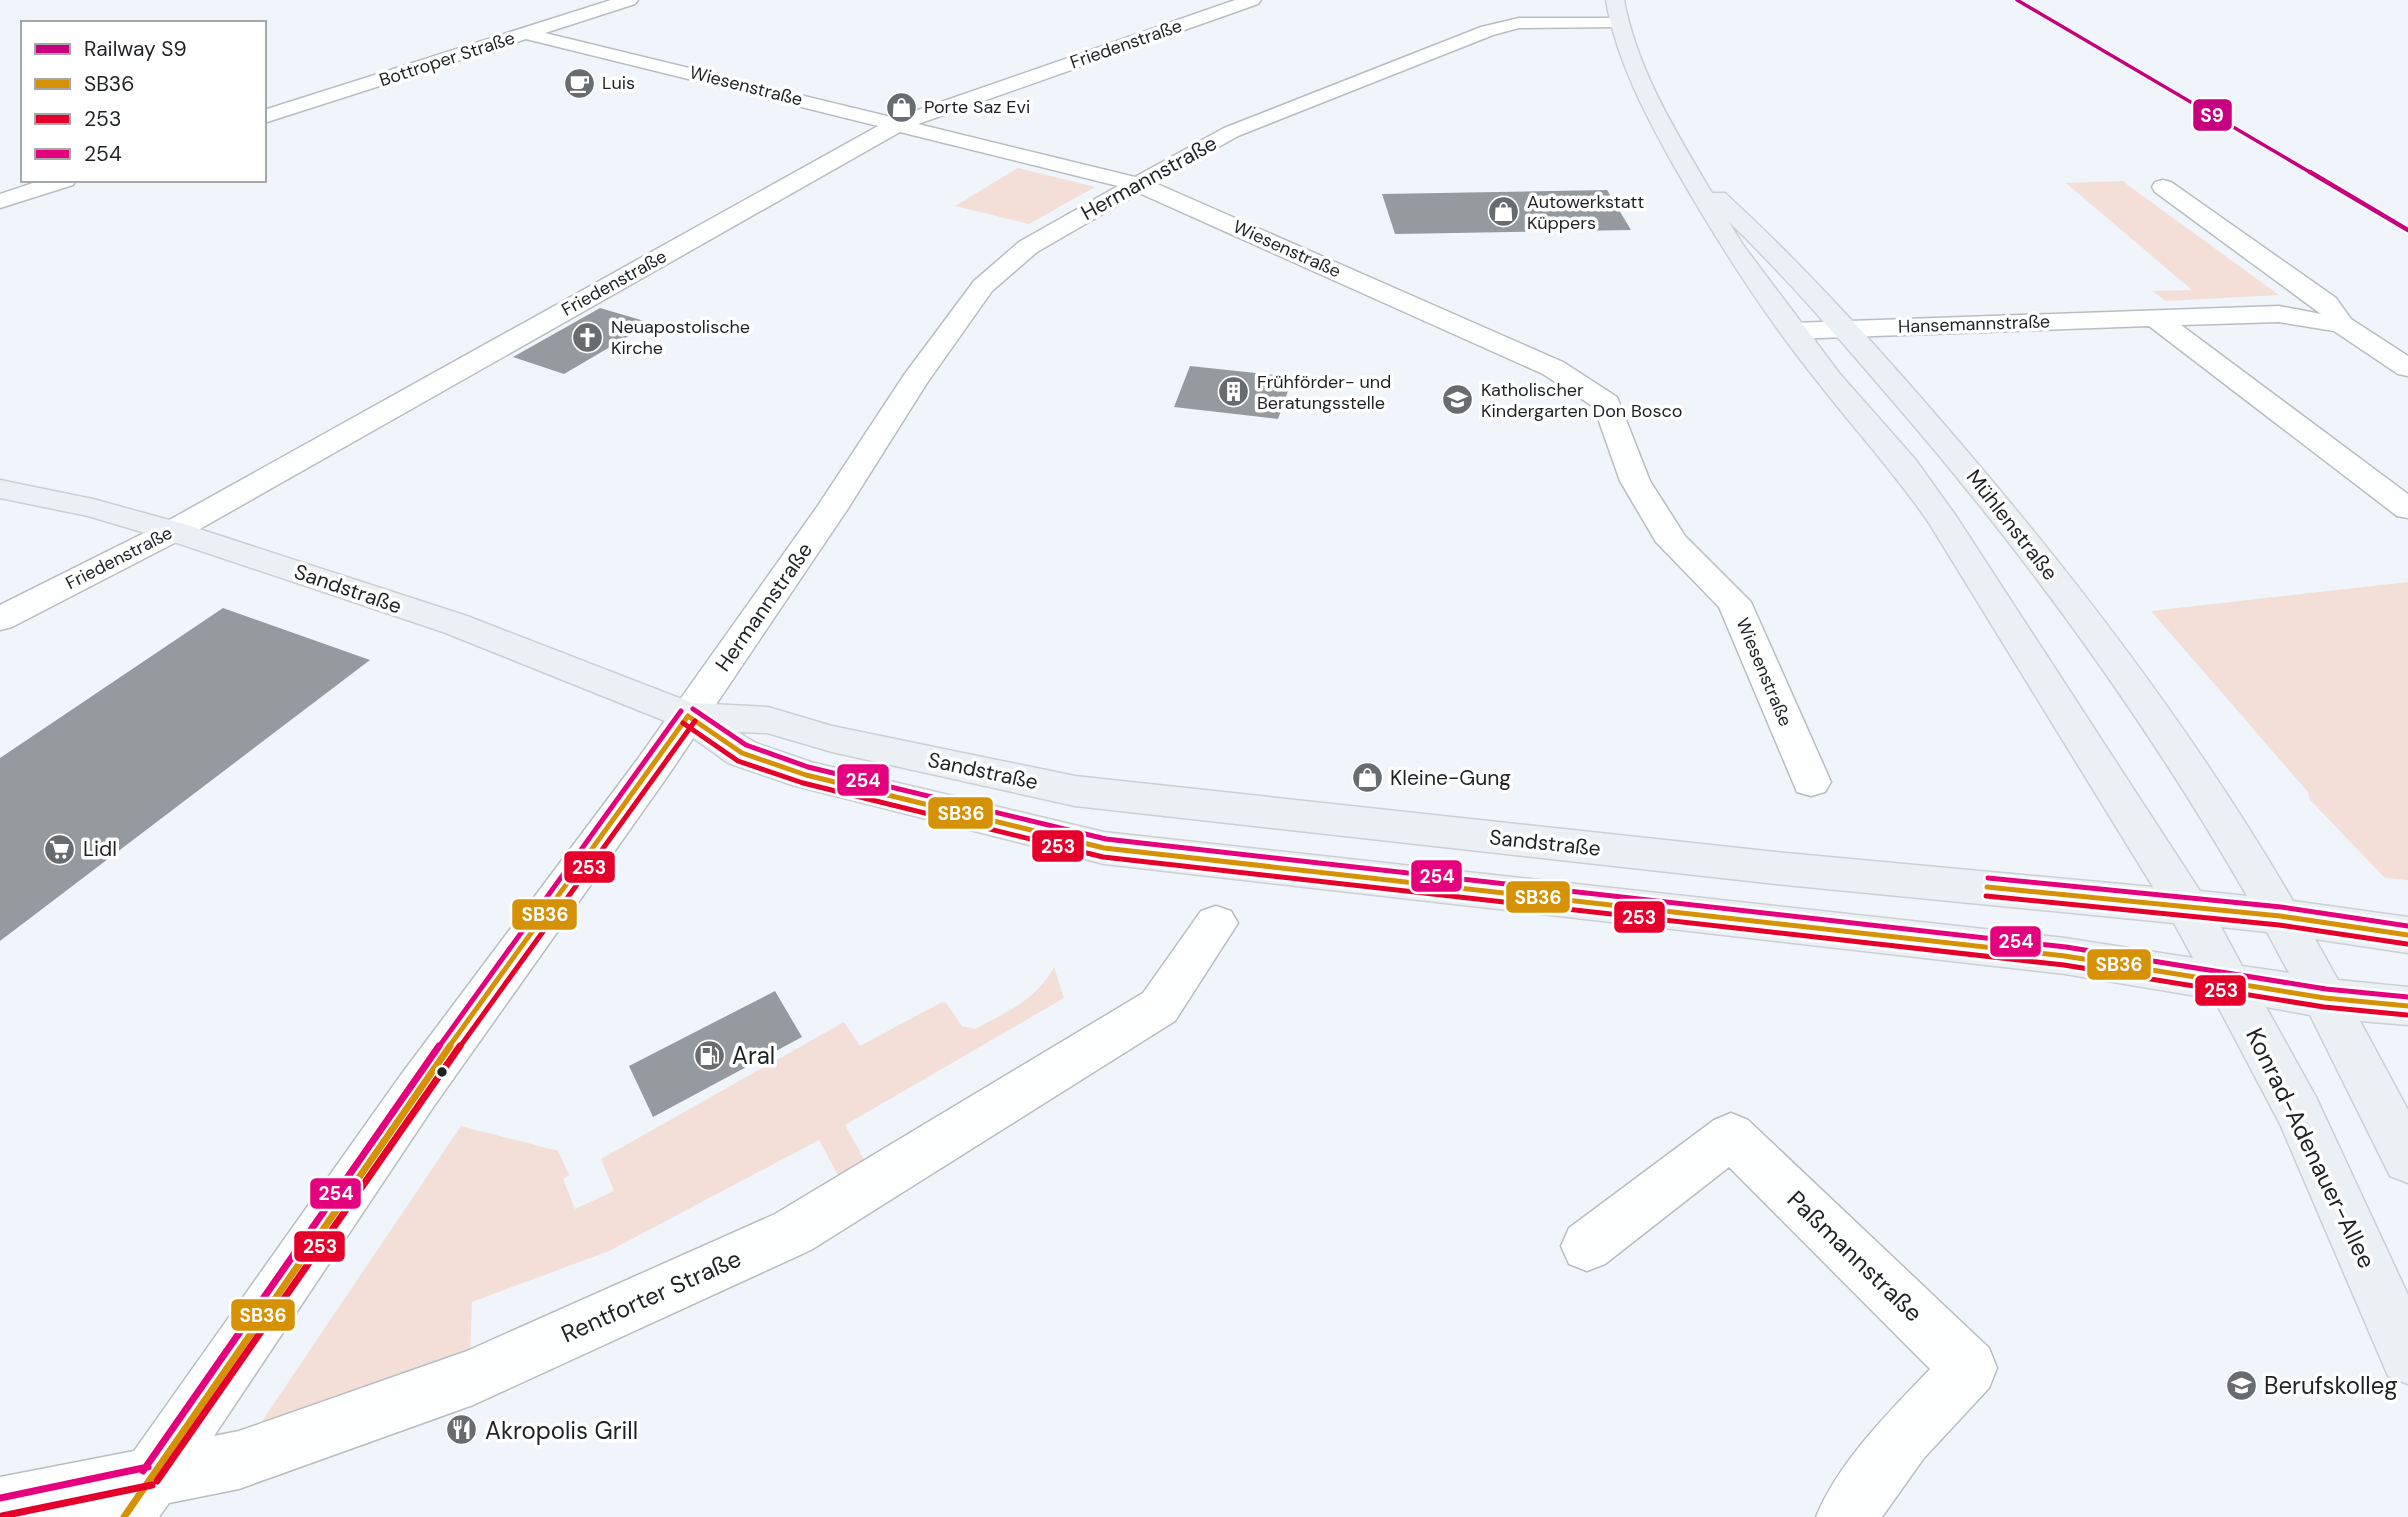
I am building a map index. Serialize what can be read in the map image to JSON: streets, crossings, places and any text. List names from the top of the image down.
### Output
{
  "streets": {
    "main road": ["Mühlenstraße", "Sandstraße", "Konrad-Adenauer-Allee"],
    "street": [
      "Friedenstraße",
      "Bottroper Straße",
      "Wiesenstraße",
      "Hermannstraße",
      "Hansemannstraße",
      "Paßmannstraße",
      "Rentforter Straße"
    ]
  },
  "crossings": [
    ["Friedenstraße", "Wiesenstraße"],
    ["Friedenstraße", "Sandstraße"],
    ["Bottroper Straße", "Wiesenstraße"],
    ["Wiesenstraße", "Hermannstraße"],
    ["Hermannstraße", "Mühlenstraße"],
    ["Hermannstraße", "Sandstraße"],
    ["Hermannstraße", "Rentforter Straße"],
    ["Hansemannstraße", "Mühlenstraße"],
    ["Mühlenstraße", "Sandstraße"],
    ["Mühlenstraße", "Konrad-Adenauer-Allee"],
    ["Sandstraße", "Konrad-Adenauer-Allee"]
  ],
  "places": {
    "cafe": ["Luis"],
    "shop": ["Porte Saz Evi", "Autowerkstatt Küppers", "Kleine-Gung"],
    "church": ["Neuapostolische Kirche"],
    "building": ["Frühförder- und Beratungsstelle"],
    "school or university": ["Katholischer Kindergarten Don Bosco", "Berufskolleg"],
    "supermarket": ["Lidl"],
    "fuel station": ["Aral"],
    "restaurant": ["Akropolis Grill"]
  },
  "lines": [
    "rail line S9",
    "transit line 254",
    "transit line SB36",
    "transit line 253"
  ],
  "legend": [
    "Railway S9",
    "SB36",
    "253",
    "254"
  ]
}
